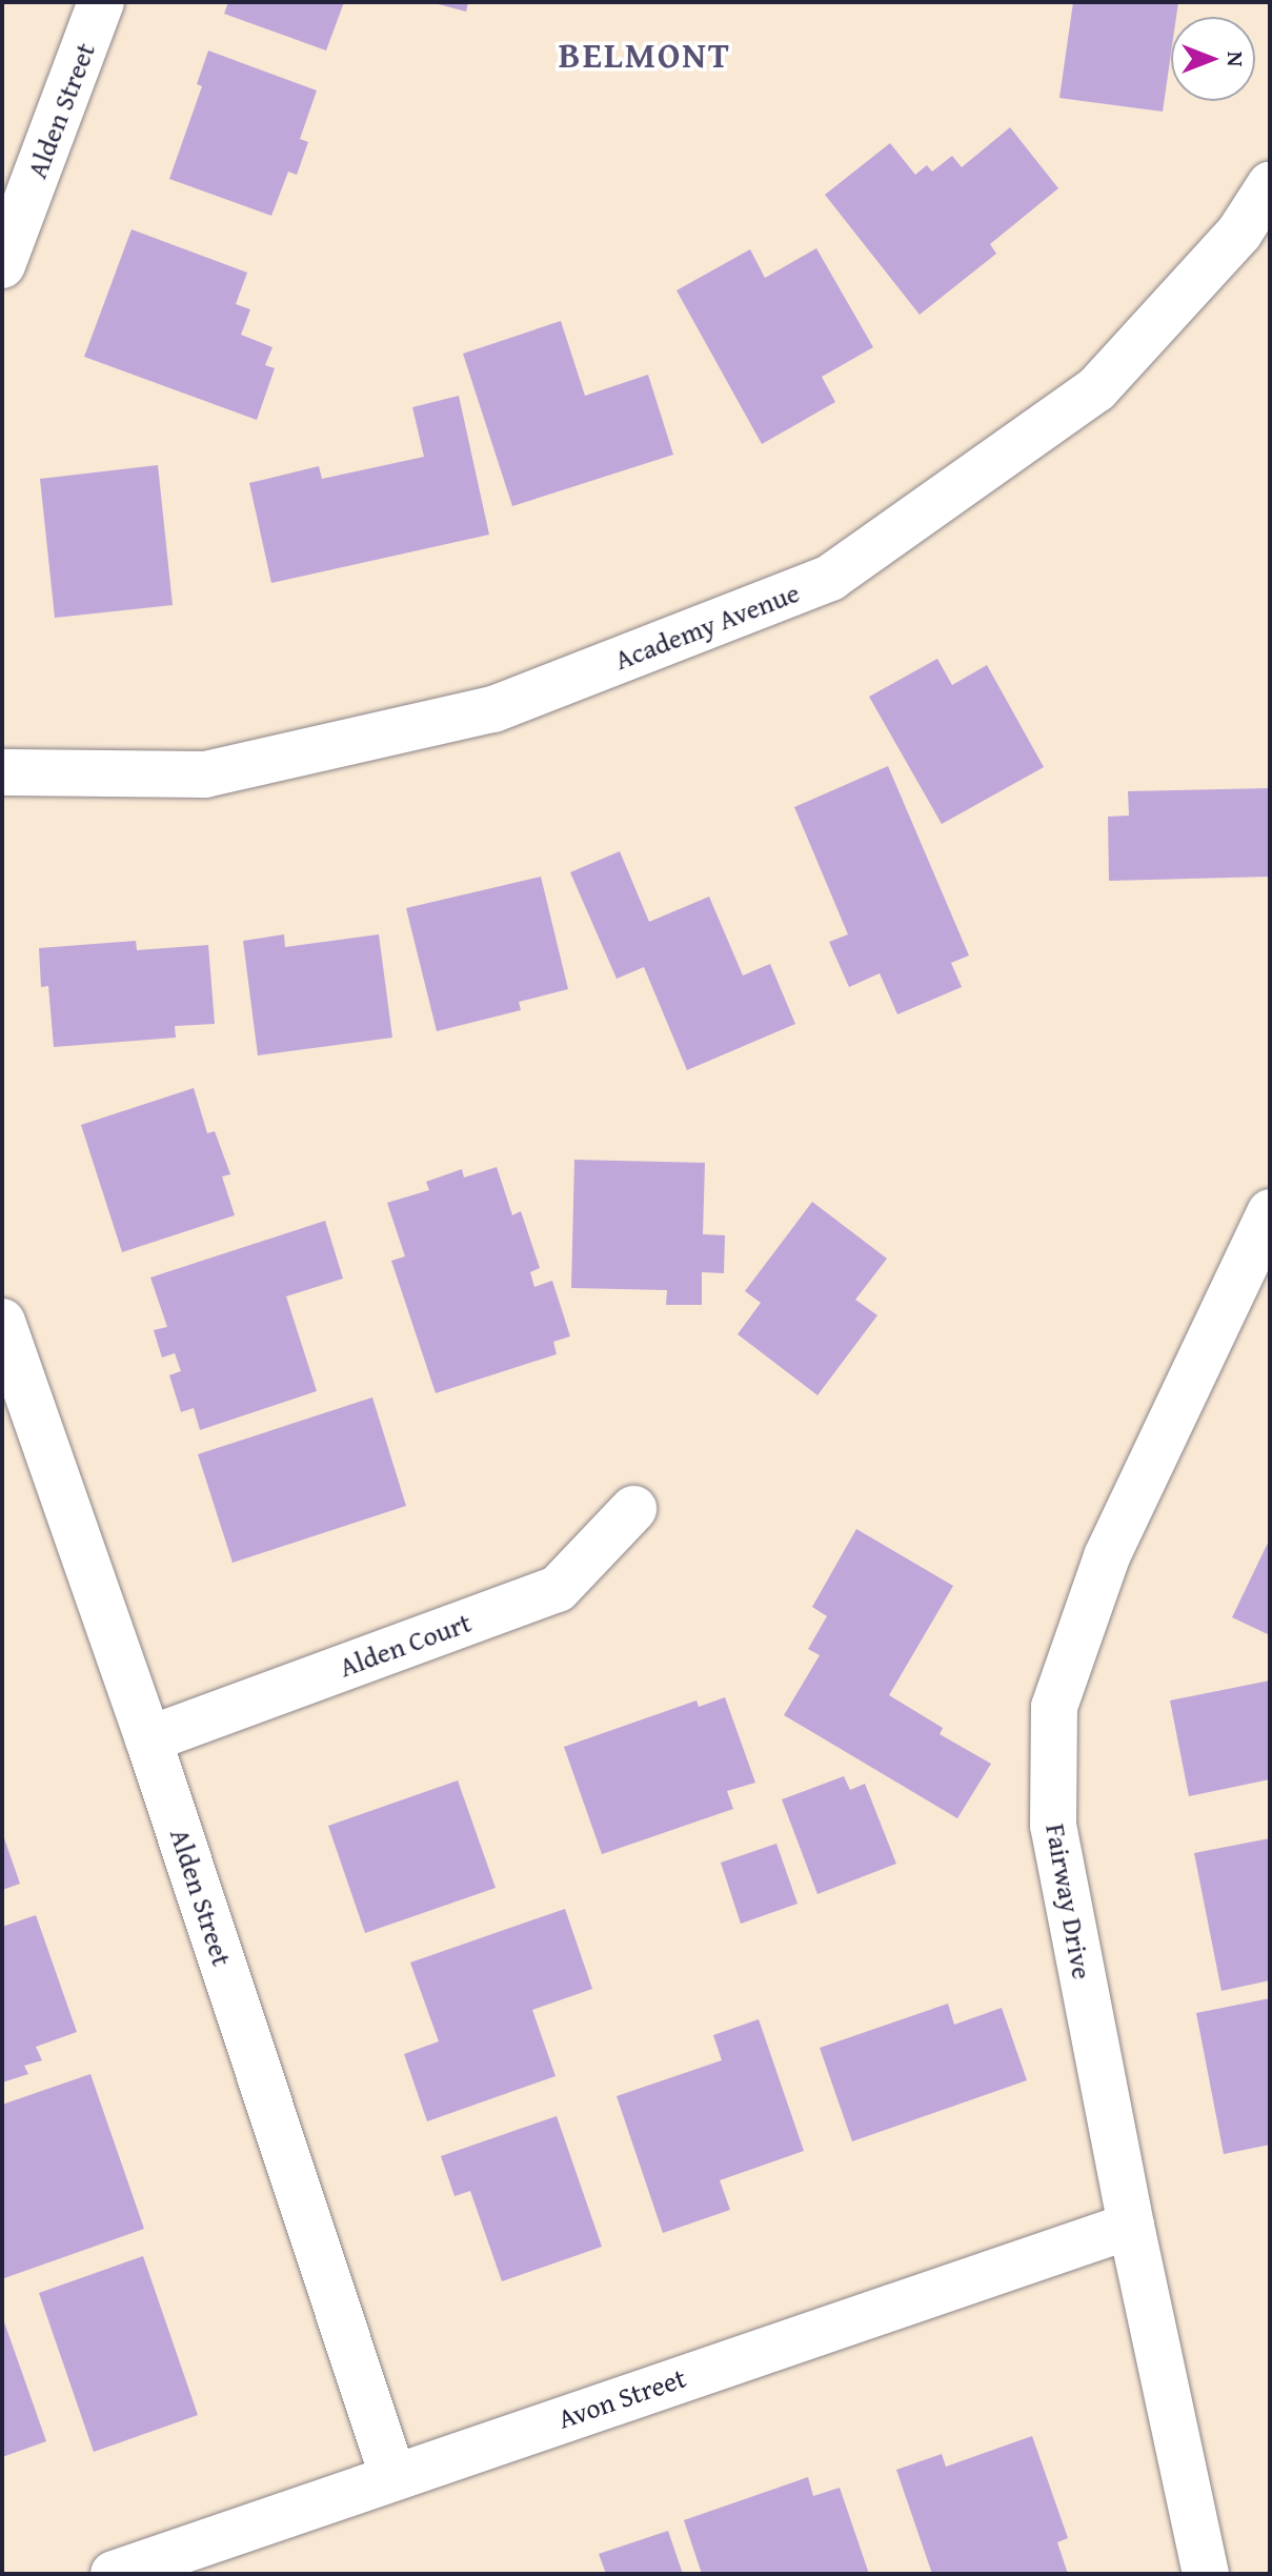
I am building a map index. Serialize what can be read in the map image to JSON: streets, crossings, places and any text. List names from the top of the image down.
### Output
{
  "streets": {
    "street": [
      "Alden Street",
      "Academy Avenue",
      "Alden Court",
      "Fairway Drive",
      "Avon Street"
    ]
  },
  "crossings": [
    ["Alden Street", "Alden Court"],
    ["Alden Street", "Avon Street"],
    ["Fairway Drive", "Avon Street"]
  ],
  "districts": ["BELMONT"],
  "north": "right"
}
